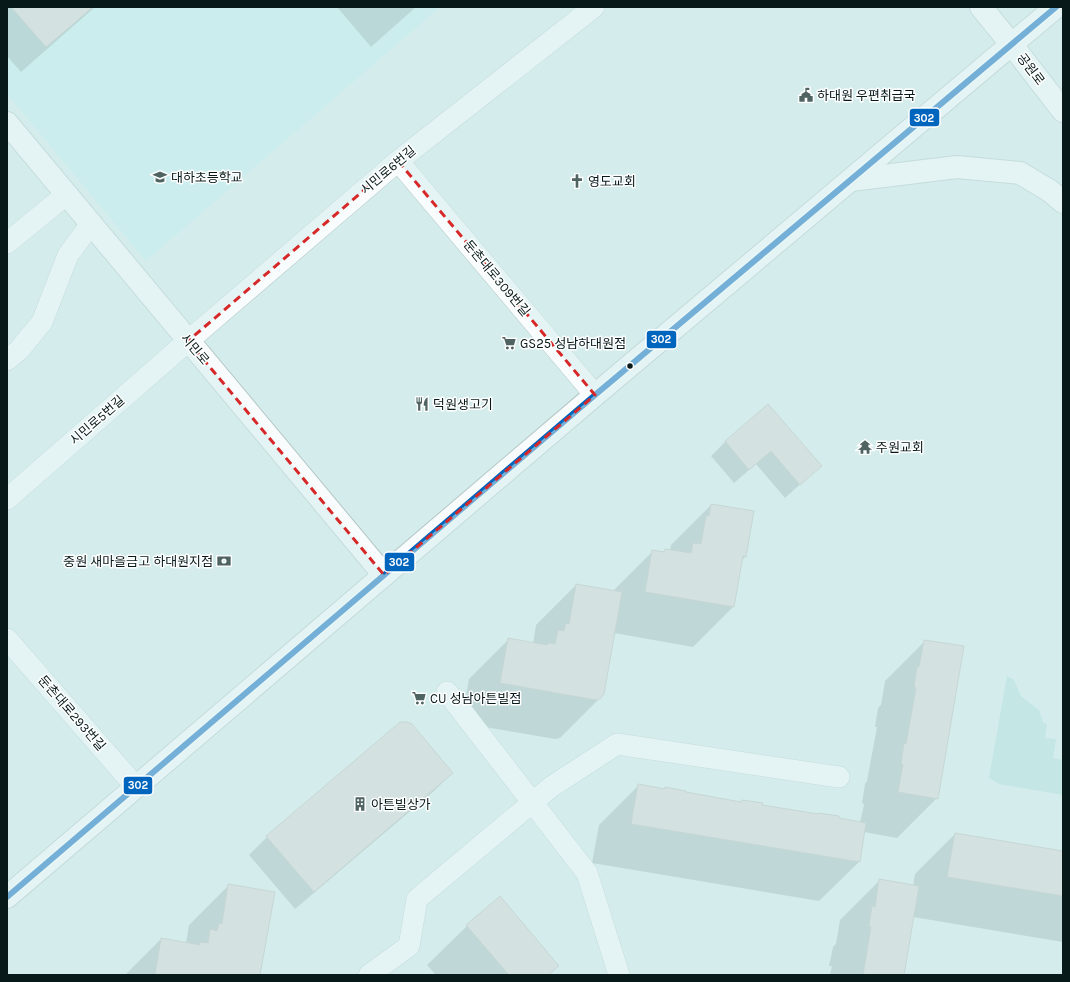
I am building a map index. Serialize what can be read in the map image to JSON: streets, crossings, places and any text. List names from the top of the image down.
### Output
{
  "streets": {
    "main road": ["공원로", "시민로"],
    "street": [
      "시민로6번길",
      "둔촌대로309번길",
      "시민로5번길",
      "둔촌대로293번길"
    ]
  },
  "crossings": [
    ["시민로6번길", "둔촌대로309번길"],
    ["시민로6번길", "시민로"],
    ["시민로6번길", "시민로5번길"],
    ["시민로", "시민로5번길"]
  ],
  "places": {
    "public building": ["하대원 우편취급국"],
    "school or university": ["대하초등학교"],
    "church": ["영도교회"],
    "supermarket": ["GS25 성남하대원점", "CU 성남아튼빌점"],
    "restaurant": ["덕원생고기"],
    "temple": ["주원교회"],
    "bank": ["중원 새마을금고 하대원지점"],
    "building": ["아튼빌상가"]
  },
  "lines": ["transit line 302"]
}
